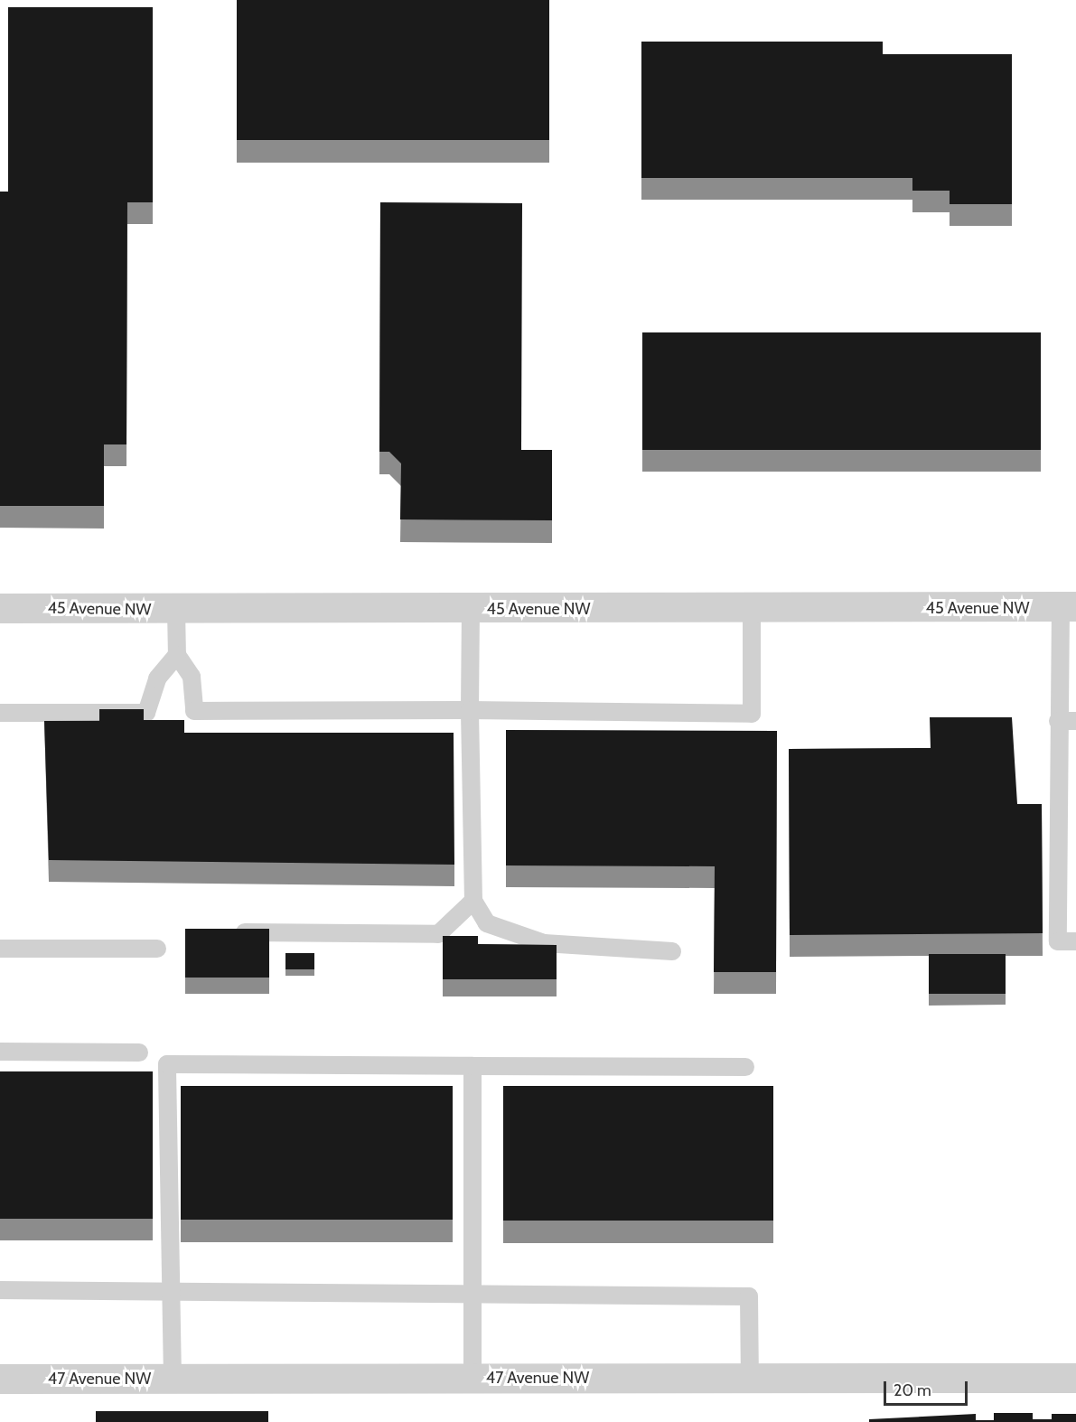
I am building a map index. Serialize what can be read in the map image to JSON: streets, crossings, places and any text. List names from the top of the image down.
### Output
{
  "streets": {
    "street": ["45 Avenue NW", "47 Avenue NW"]
  },
  "scale_bar": "20 m"
}
